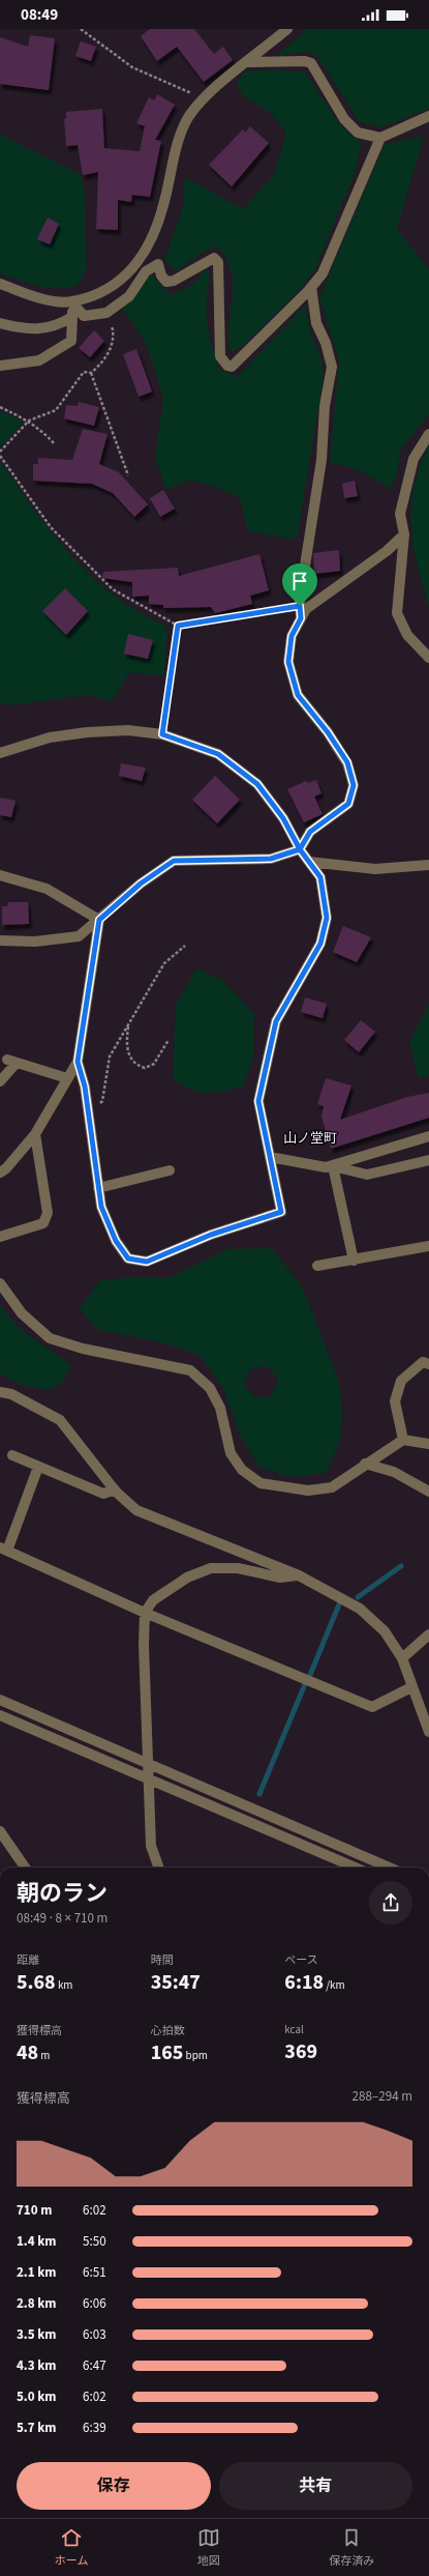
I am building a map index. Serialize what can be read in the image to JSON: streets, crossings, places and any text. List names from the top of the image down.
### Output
{
  "districts": ["山ノ堂町"],
  "page": {
    "status": "08:49",
    "heading": ["朝のラン", "08:49 · 8 × 710 m"],
    "stats": [
      ["距離", "5.68 km"],
      ["時間", "35:47"],
      ["ペース", "6:18 /km"],
      ["獲得標高", "48 m"],
      ["心拍数", "165 bpm"],
      ["kcal", "369"]
    ],
    "chart": ["獲得標高", "288–294 m"],
    "list": [
      {
        "name": "710 m",
        "note": "6:02"
      },
      {
        "name": "1.4 km",
        "note": "5:50"
      },
      {
        "name": "2.1 km",
        "note": "6:51"
      },
      {
        "name": "2.8 km",
        "note": "6:06"
      },
      {
        "name": "3.5 km",
        "note": "6:03"
      },
      {
        "name": "4.3 km",
        "note": "6:47"
      },
      {
        "name": "5.0 km",
        "note": "6:02"
      },
      {
        "name": "5.7 km",
        "note": "6:39"
      }
    ],
    "buttons": ["保存", "共有"],
    "tabs": ["ホーム", "地図", "保存済み"]
  }
}
